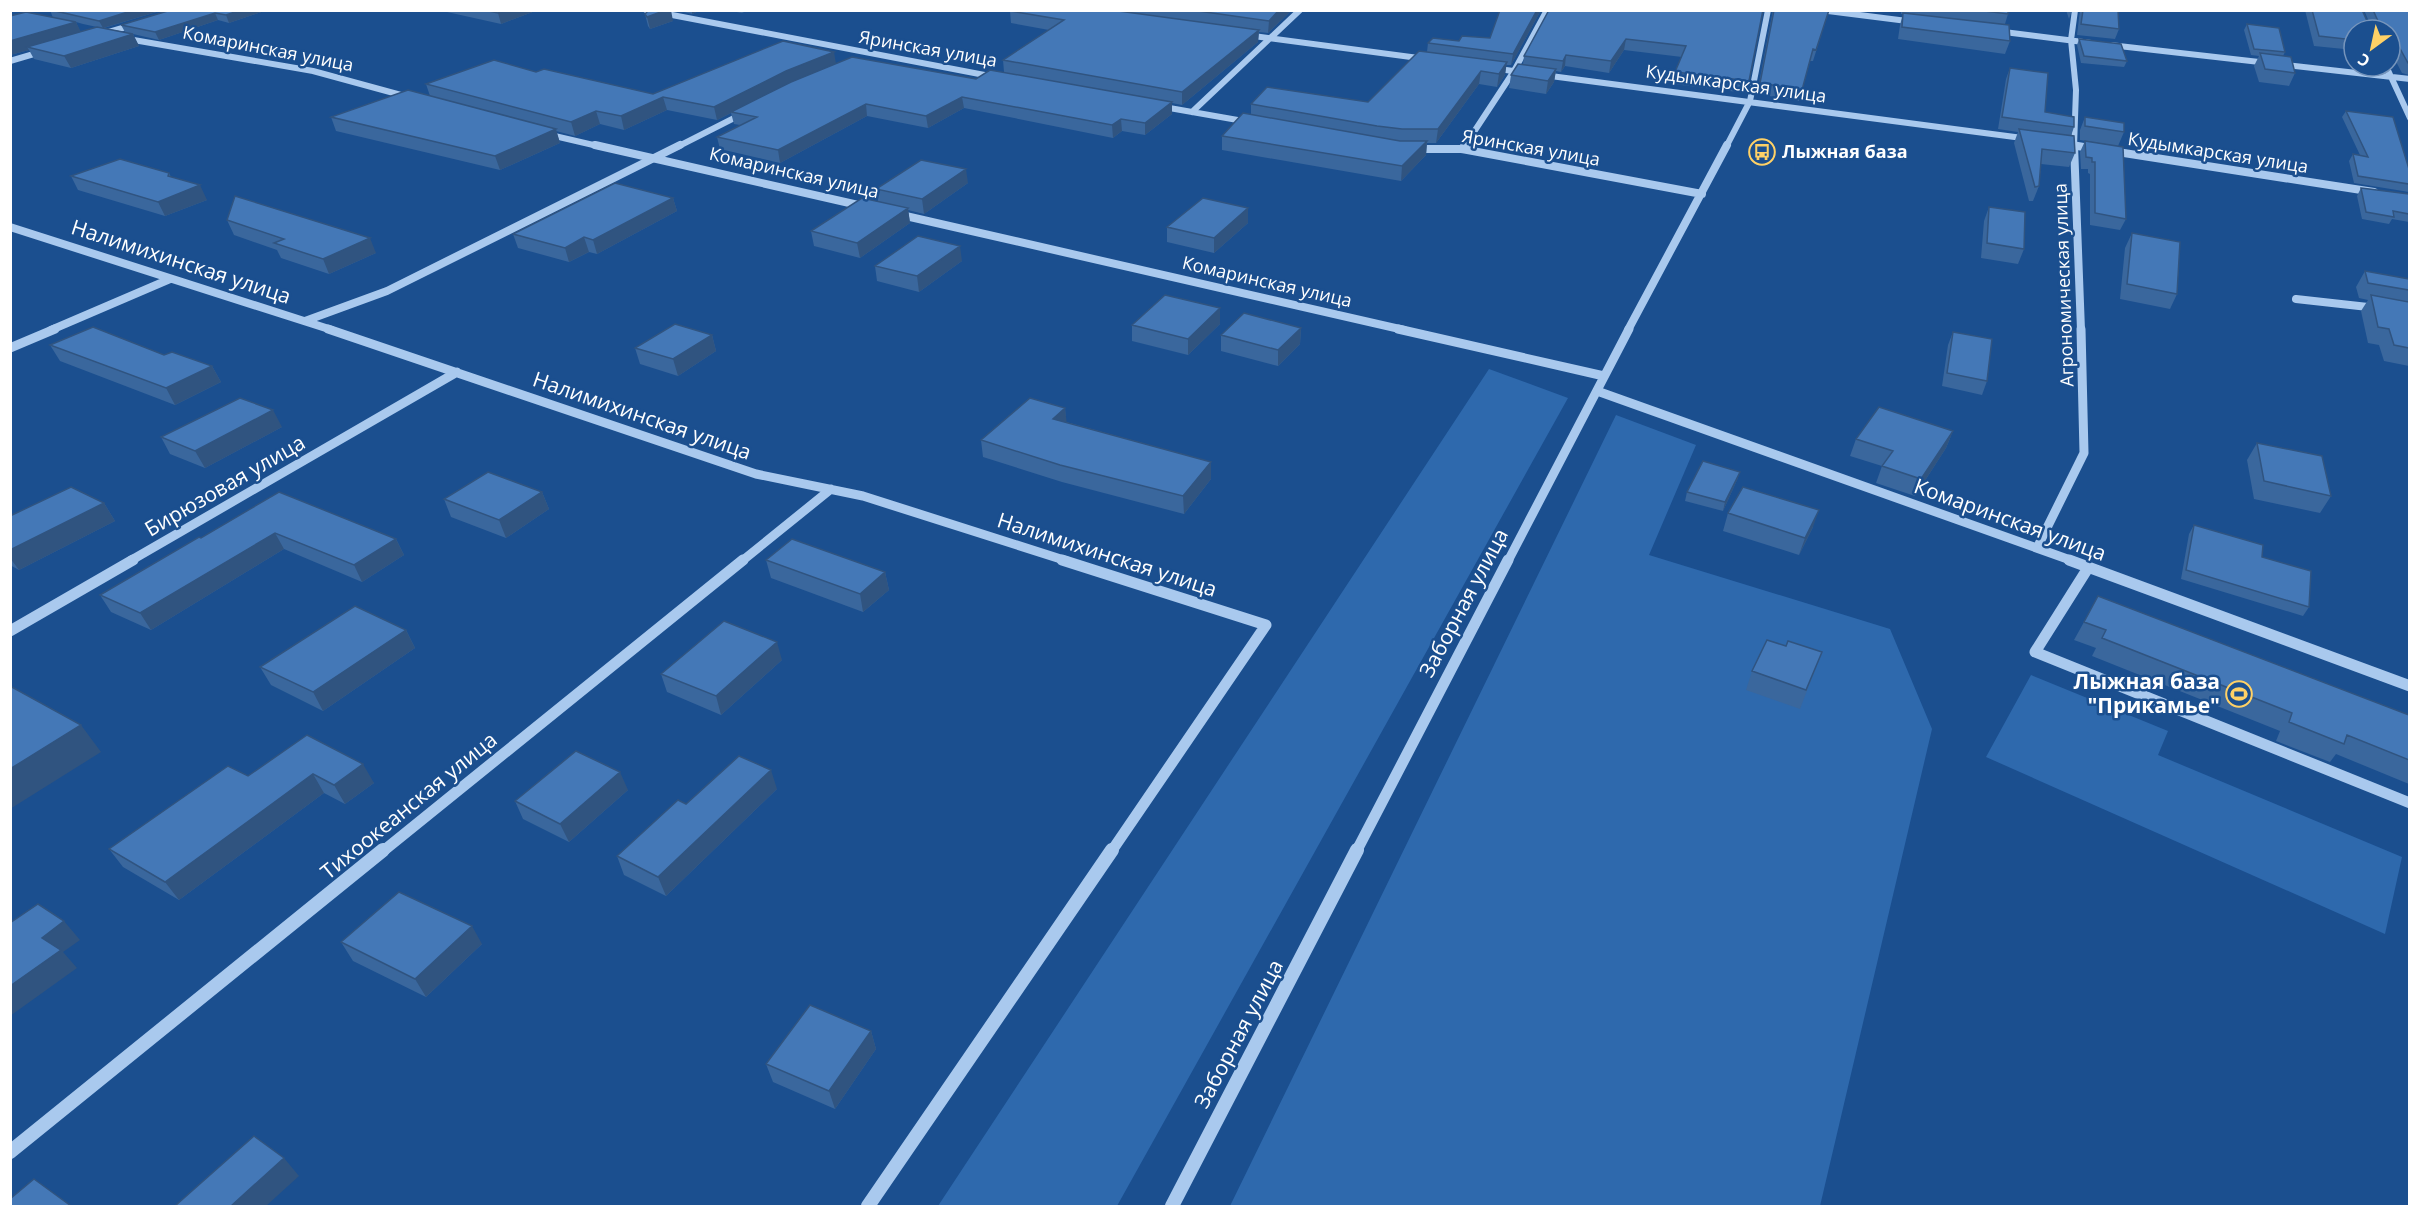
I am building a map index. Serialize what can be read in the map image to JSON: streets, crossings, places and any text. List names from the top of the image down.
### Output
{
  "streets": {
    "street": [
      "Комаринская улица",
      "Яринская улица",
      "Кудымкарская улица",
      "Налимихинская улица",
      "Агрономическая улица",
      "Бирюзовая улица",
      "Заборная улица",
      "Тихоокеанская улица"
    ]
  },
  "crossings": [
    ["Комаринская улица", "Агрономическая улица"],
    ["Комаринская улица", "Заборная улица"],
    ["Яринская улица", "Заборная улица"],
    ["Кудымкарская улица", "Агрономическая улица"],
    ["Кудымкарская улица", "Заборная улица"],
    ["Налимихинская улица", "Бирюзовая улица"],
    ["Налимихинская улица", "Тихоокеанская улица"]
  ],
  "places": {
    "bus stop": ["Лыжная база"],
    "sports": ["Лыжная база \"Прикамье\""]
  },
  "north": "bottom left"
}
